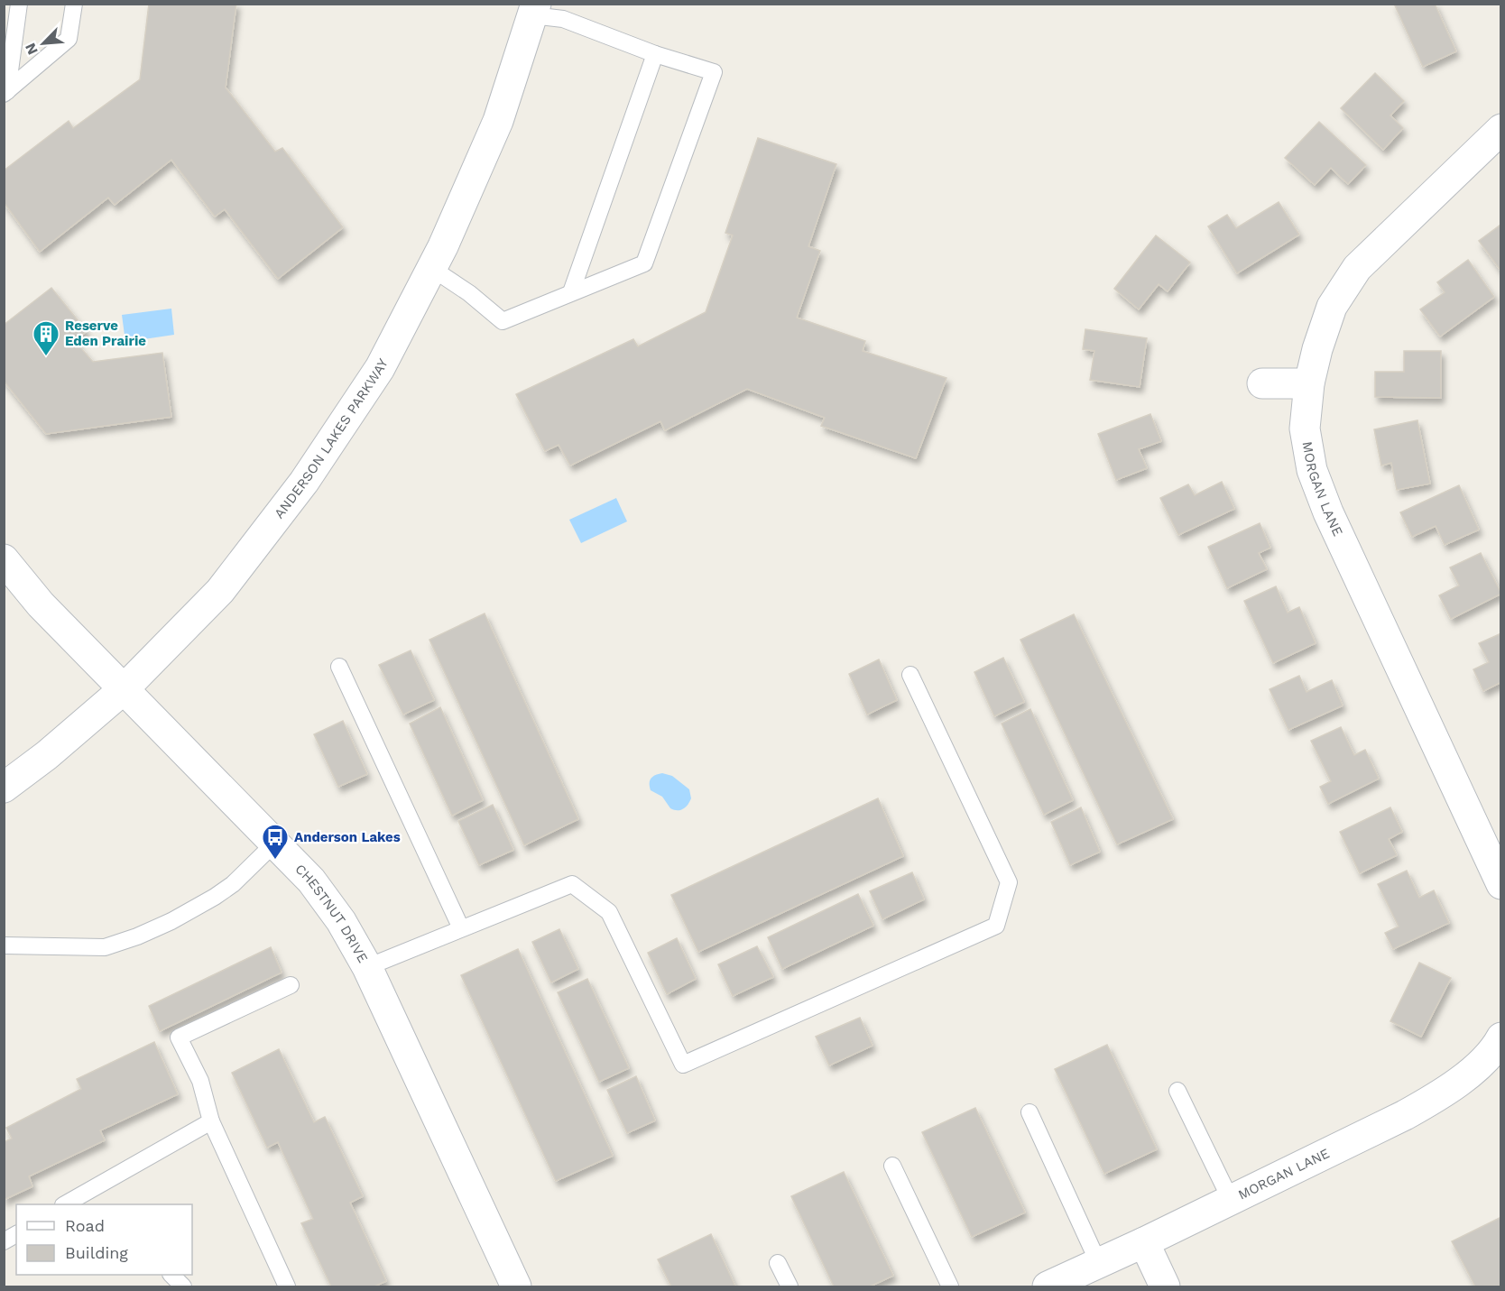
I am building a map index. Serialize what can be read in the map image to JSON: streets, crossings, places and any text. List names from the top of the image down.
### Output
{
  "streets": {
    "street": ["ANDERSON LAKES PARKWAY", "MORGAN LANE", "CHESTNUT DRIVE"]
  },
  "crossings": [
    ["ANDERSON LAKES PARKWAY", "CHESTNUT DRIVE"]
  ],
  "places": {
    "building": ["Reserve Eden Prairie"],
    "bus stop": ["Anderson Lakes"]
  },
  "legend": ["Road", "Building"],
  "north": "bottom left"
}
